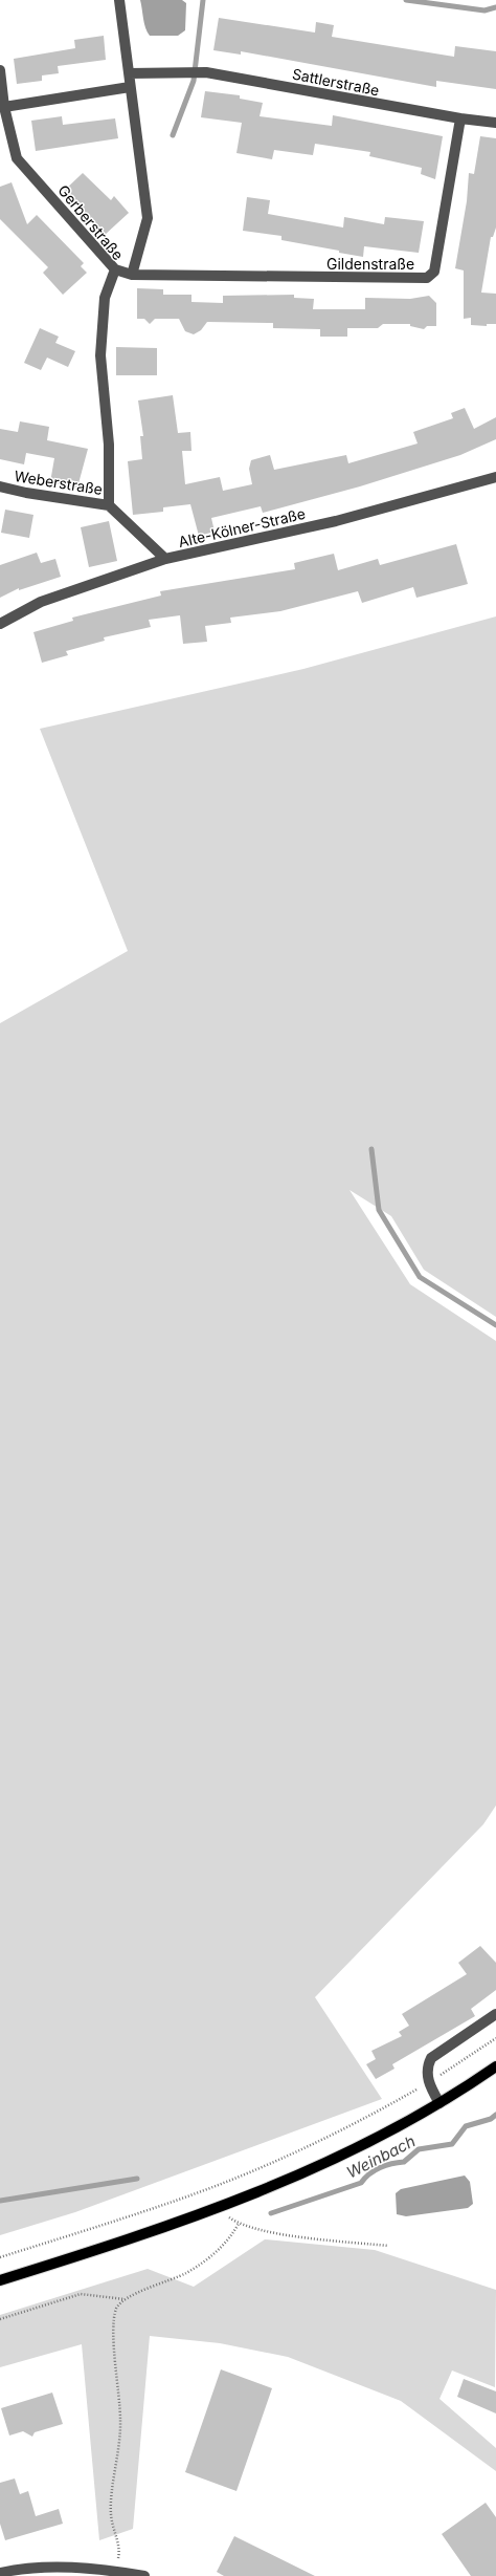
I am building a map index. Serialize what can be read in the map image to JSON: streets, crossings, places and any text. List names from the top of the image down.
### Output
{
  "streets": {
    "street": [
      "Sattlerstraße",
      "Gerberstraße",
      "Gildenstraße",
      "Weberstraße",
      "Alte-Kölner-Straße"
    ]
  },
  "crossings": [
    ["Sattlerstraße", "Gildenstraße"],
    ["Gerberstraße", "Gildenstraße"],
    ["Gerberstraße", "Weberstraße"],
    ["Weberstraße", "Alte-Kölner-Straße"]
  ],
  "water": ["Weinbach"]
}
